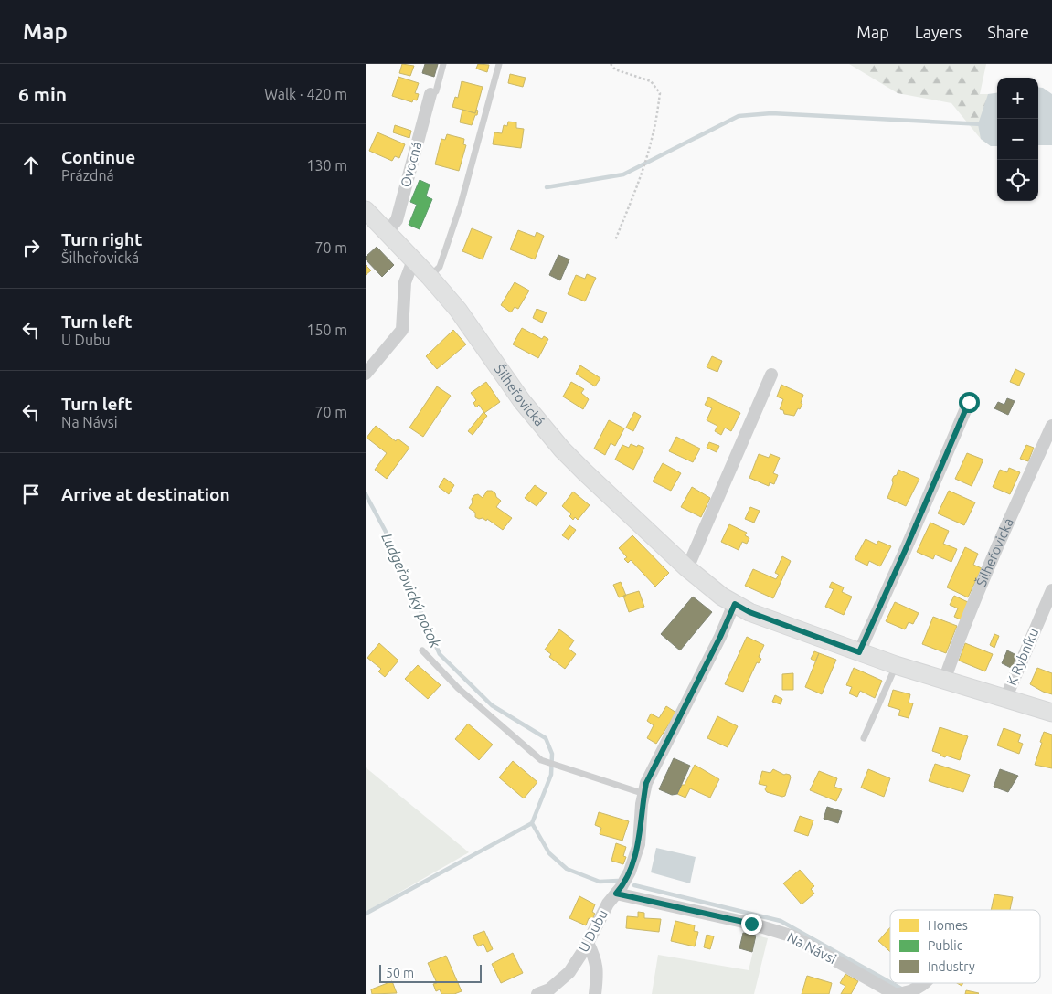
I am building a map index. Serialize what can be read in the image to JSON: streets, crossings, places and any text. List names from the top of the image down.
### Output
{
  "streets": {
    "street": [
      "Ovocná",
      "Šilheřovická",
      "K Rybníku",
      "U Dubu",
      "Na Návsi"
    ]
  },
  "crossings": [
    ["Ovocná", "Šilheřovická"],
    ["Šilheřovická", "K Rybníku"],
    ["Šilheřovická", "U Dubu"],
    ["U Dubu", "Na Návsi"]
  ],
  "water": ["Ludgeřovický potok"],
  "legend": ["Homes", "Public", "Industry"],
  "scale_bar": "50 m",
  "page": {
    "header": "Map",
    "nav": ["Map", "Layers", "Share"],
    "heading": ["6 min", "Walk · 420 m"],
    "map_buttons": ["+", "−"],
    "list": [
      ["Continue", "Prázdná", "130 m"],
      ["Turn right", "Šilheřovická", "70 m"],
      ["Turn left", "U Dubu", "150 m"],
      ["Turn left", "Na Návsi", "70 m"],
      "Arrive at destination"
    ],
    "scale": "50 m"
  }
}
